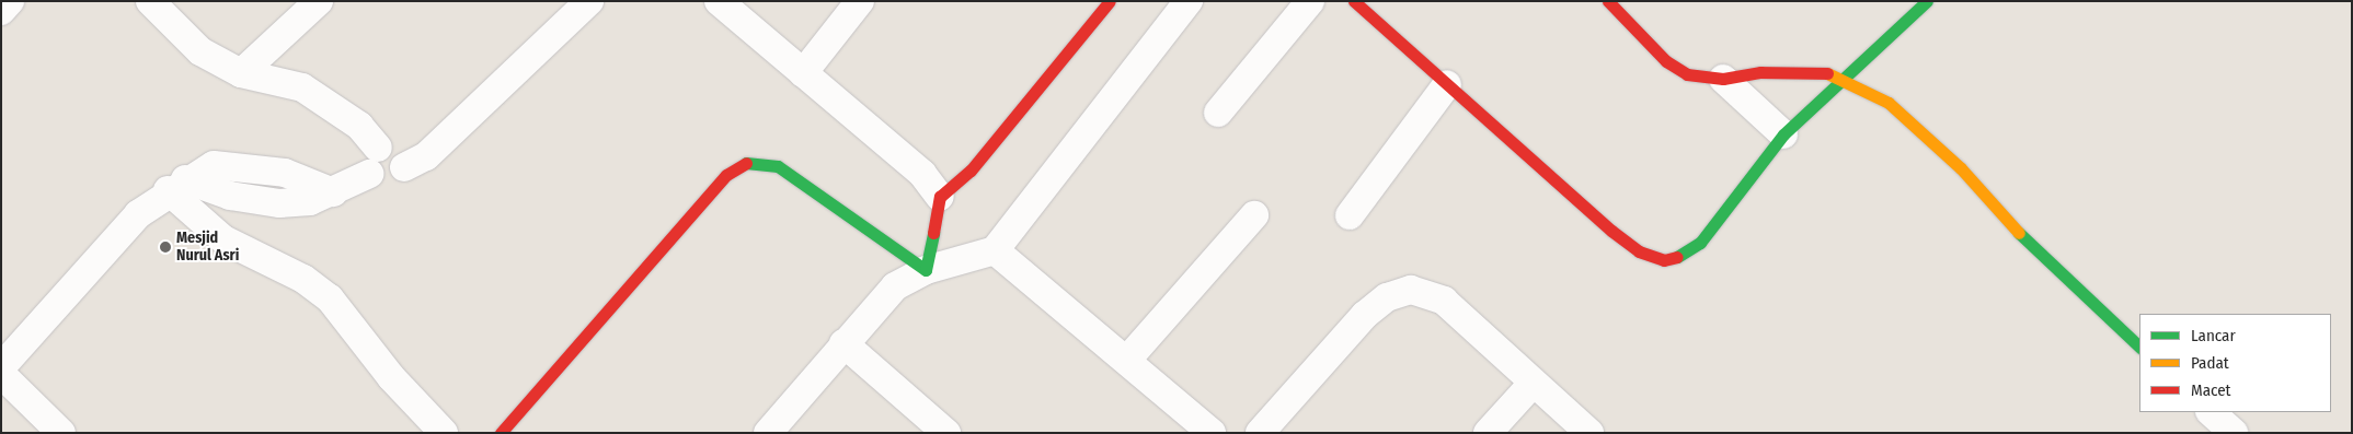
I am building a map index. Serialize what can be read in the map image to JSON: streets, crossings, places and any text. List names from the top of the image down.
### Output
{
  "places": ["Mesjid Nurul Asri"],
  "legend": ["Lancar", "Padat", "Macet"]
}
